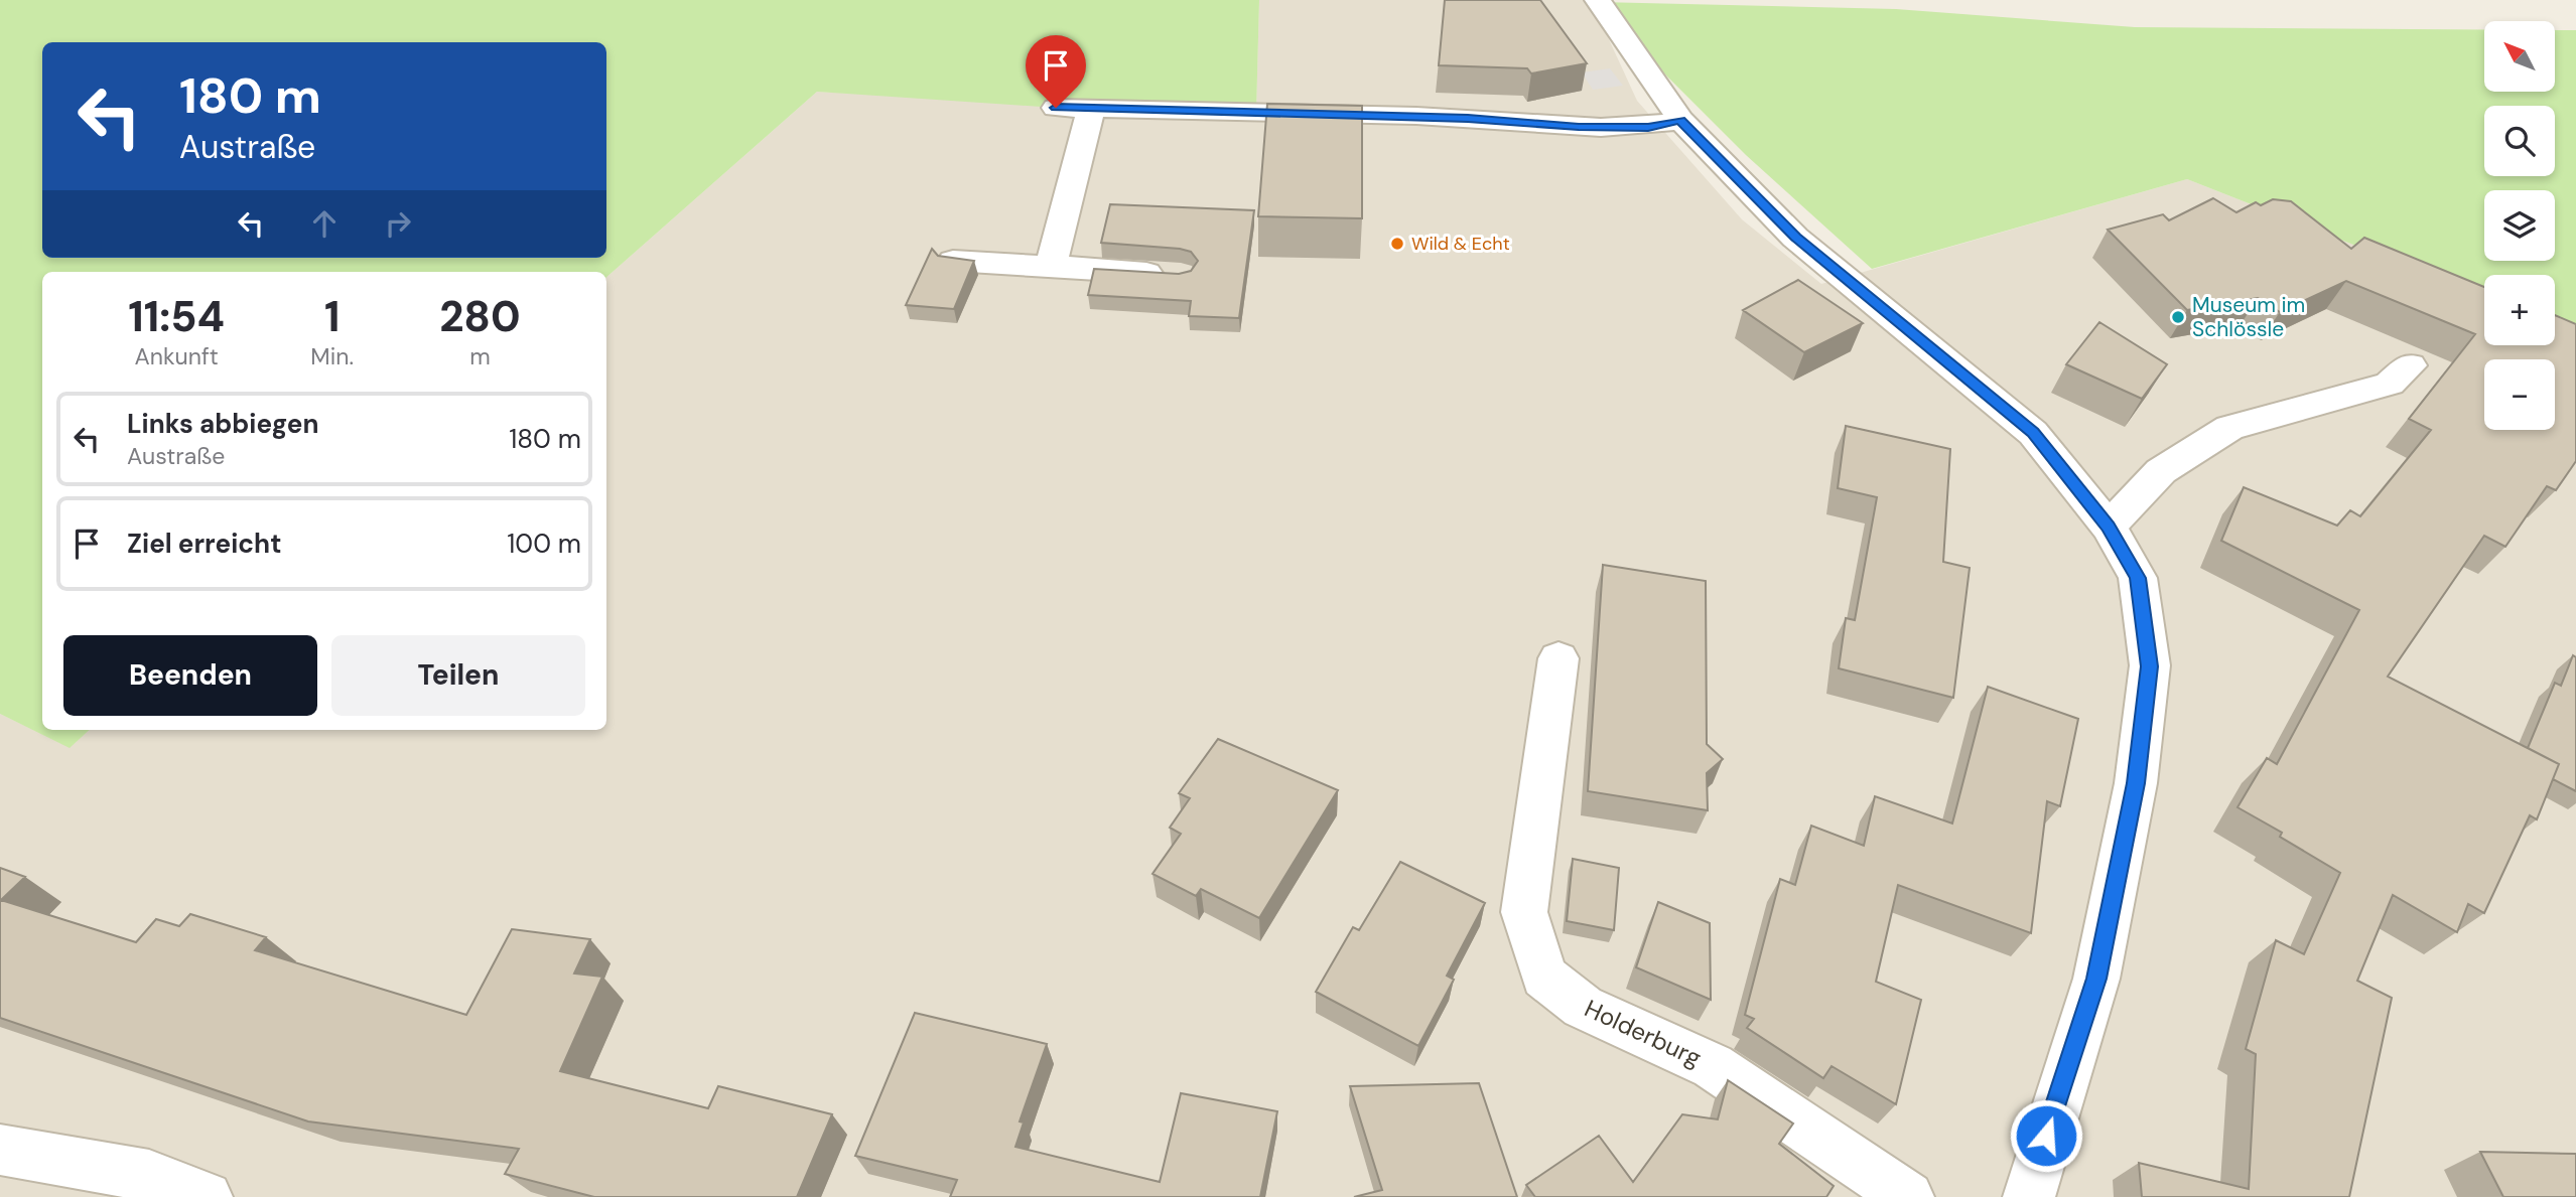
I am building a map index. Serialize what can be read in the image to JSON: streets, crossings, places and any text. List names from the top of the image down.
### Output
{
  "streets": {
    "street": ["Holderburg"]
  },
  "places": ["Wild & Echt", "Museum im Schlössle"],
  "north": "top left",
  "page": {
    "map_buttons": ["+", "−"],
    "turn": ["180 m", "Austraße"],
    "eta": [
      "11:54",
      "Ankunft",
      "1",
      "Min.",
      "280",
      "m"
    ],
    "list": [
      {
        "name": "Links abbiegen",
        "note": "Austraße",
        "value": "180 m"
      },
      {
        "name": "Ziel erreicht",
        "value": "100 m"
      }
    ],
    "buttons": ["Beenden", "Teilen"]
  }
}
